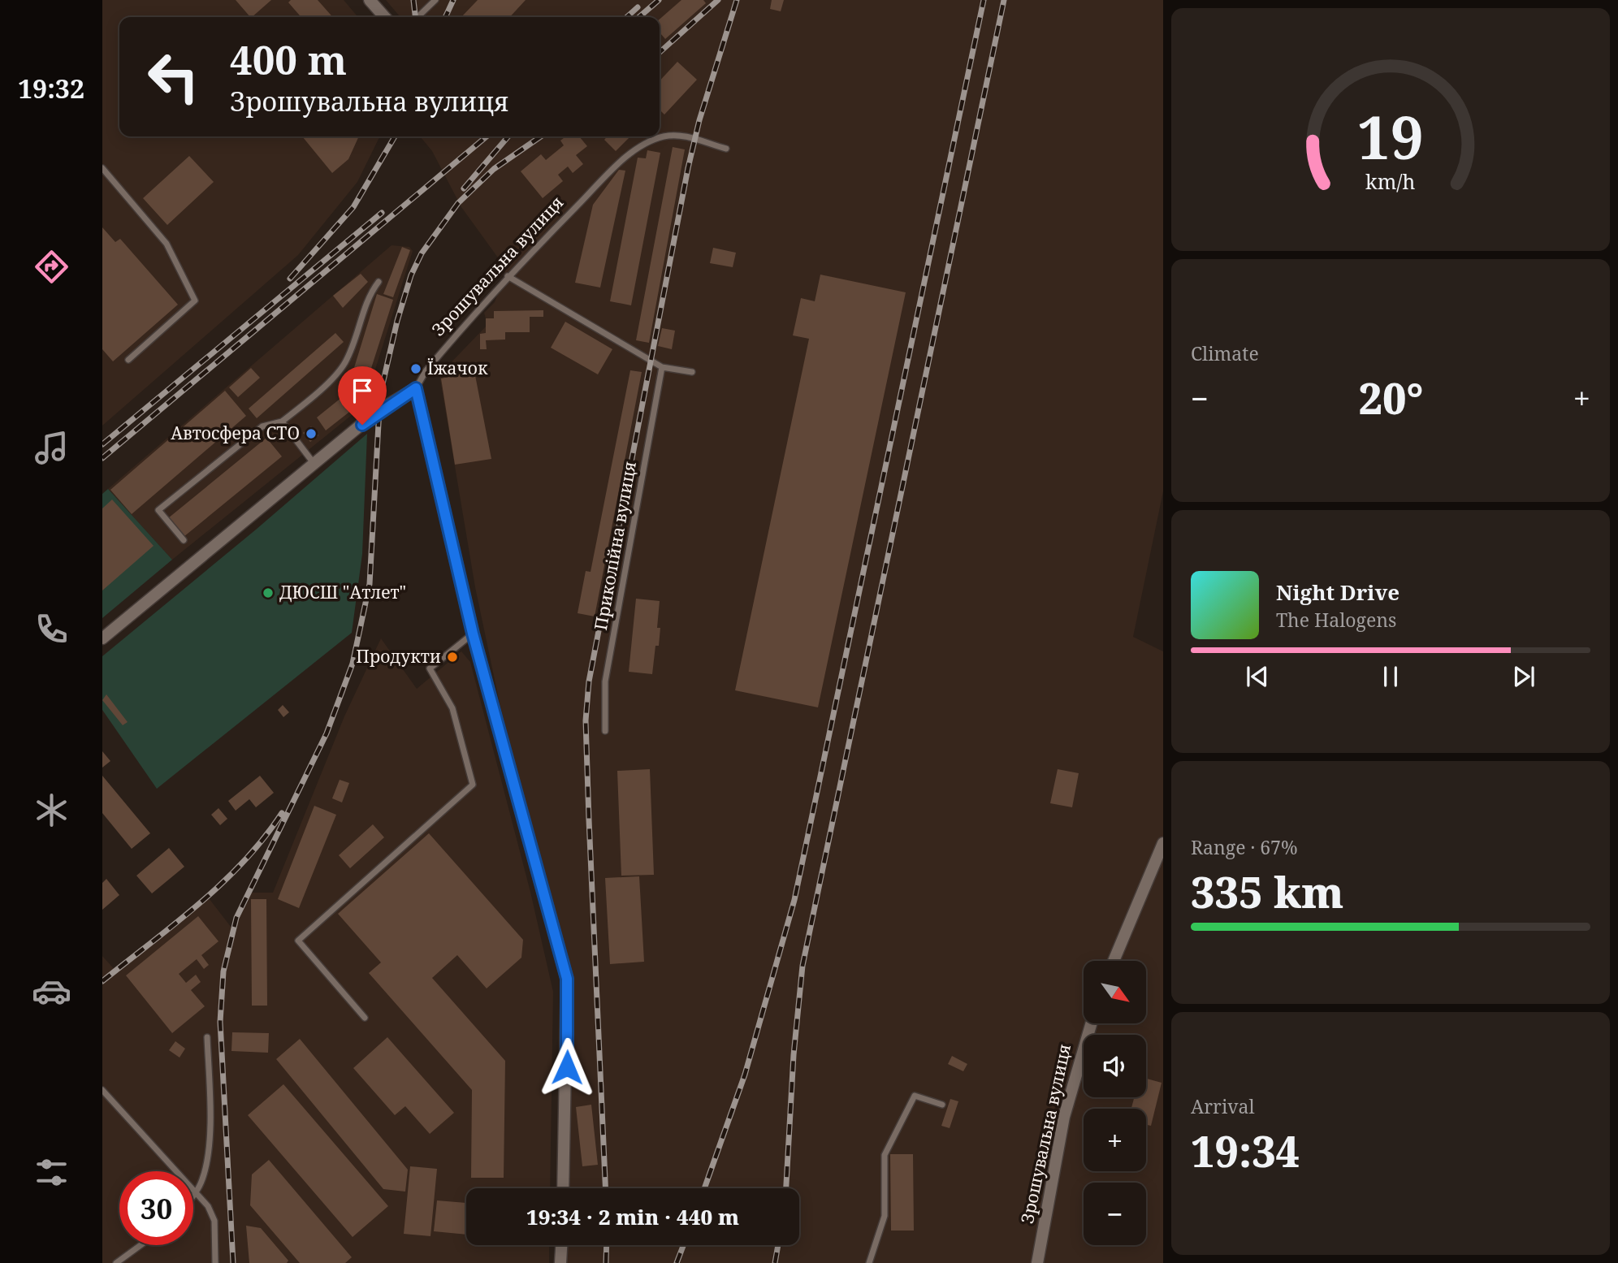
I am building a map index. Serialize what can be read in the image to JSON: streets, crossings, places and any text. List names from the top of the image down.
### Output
{
  "streets": {
    "street": ["Зрошувальна вулиця"],
    "lane": ["Приколійна вулиця"]
  },
  "places": [
    "Їжачок",
    "Автосфера СТО",
    "ДЮСШ \"Атлет\"",
    "Продукти"
  ],
  "north": "bottom right",
  "page": {
    "tabs": "19:32",
    "turn": ["400 m", "Зрошувальна вулиця"],
    "tile": [
      "Climate",
      ["Range · 67%", "335 km"],
      ["Arrival", "19:34"]
    ],
    "heat": ["−", "20°", "+"],
    "song": ["Night Drive", "The Halogens"],
    "map_buttons": ["+", "−"],
    "limit": "30",
    "trip": "19:34 · 2 min · 440 m",
    "gauge": ["19", "km/h"]
  }
}
